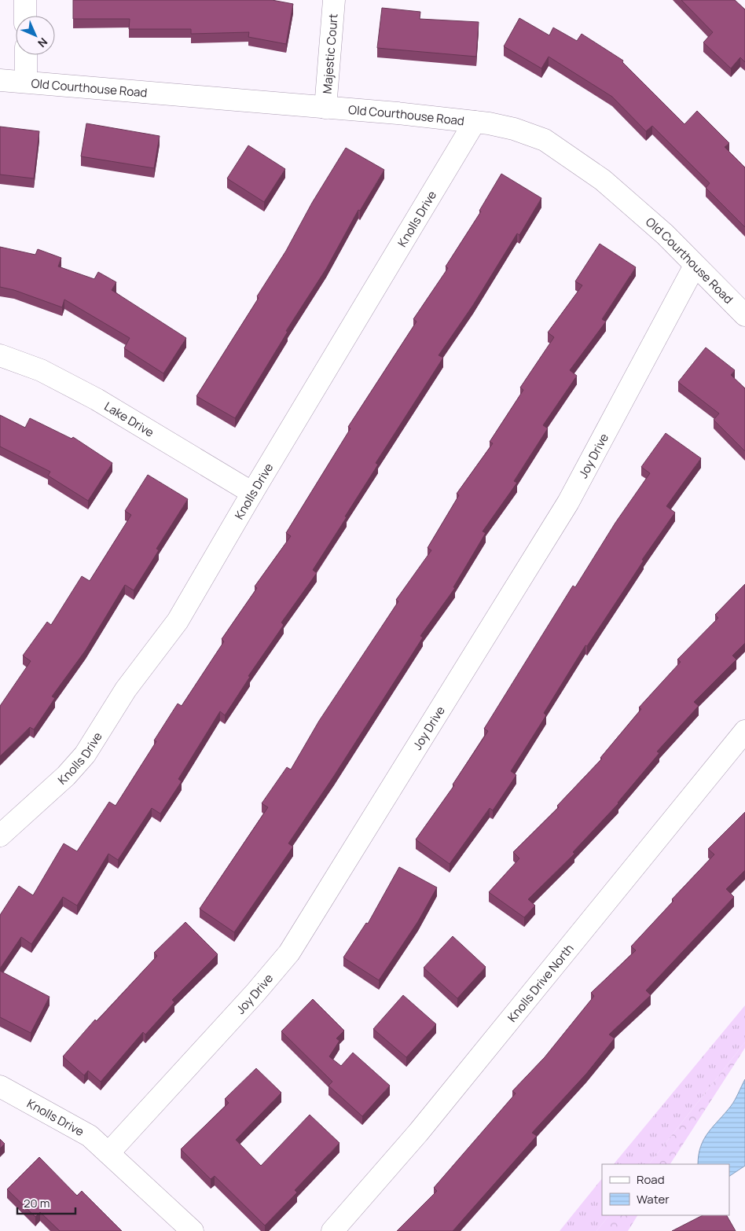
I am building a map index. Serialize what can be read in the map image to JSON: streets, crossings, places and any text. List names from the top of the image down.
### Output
{
  "streets": {
    "street": [
      "Majestic Court",
      "Old Courthouse Road",
      "Knolls Drive",
      "Lake Drive",
      "Joy Drive",
      "Knolls Drive North"
    ]
  },
  "crossings": [
    ["Majestic Court", "Old Courthouse Road"],
    ["Old Courthouse Road", "Knolls Drive"],
    ["Old Courthouse Road", "Joy Drive"],
    ["Knolls Drive", "Lake Drive"],
    ["Knolls Drive", "Joy Drive"]
  ],
  "legend": ["Road", "Water"],
  "scale_bar": "20 m",
  "north": "bottom right"
}
